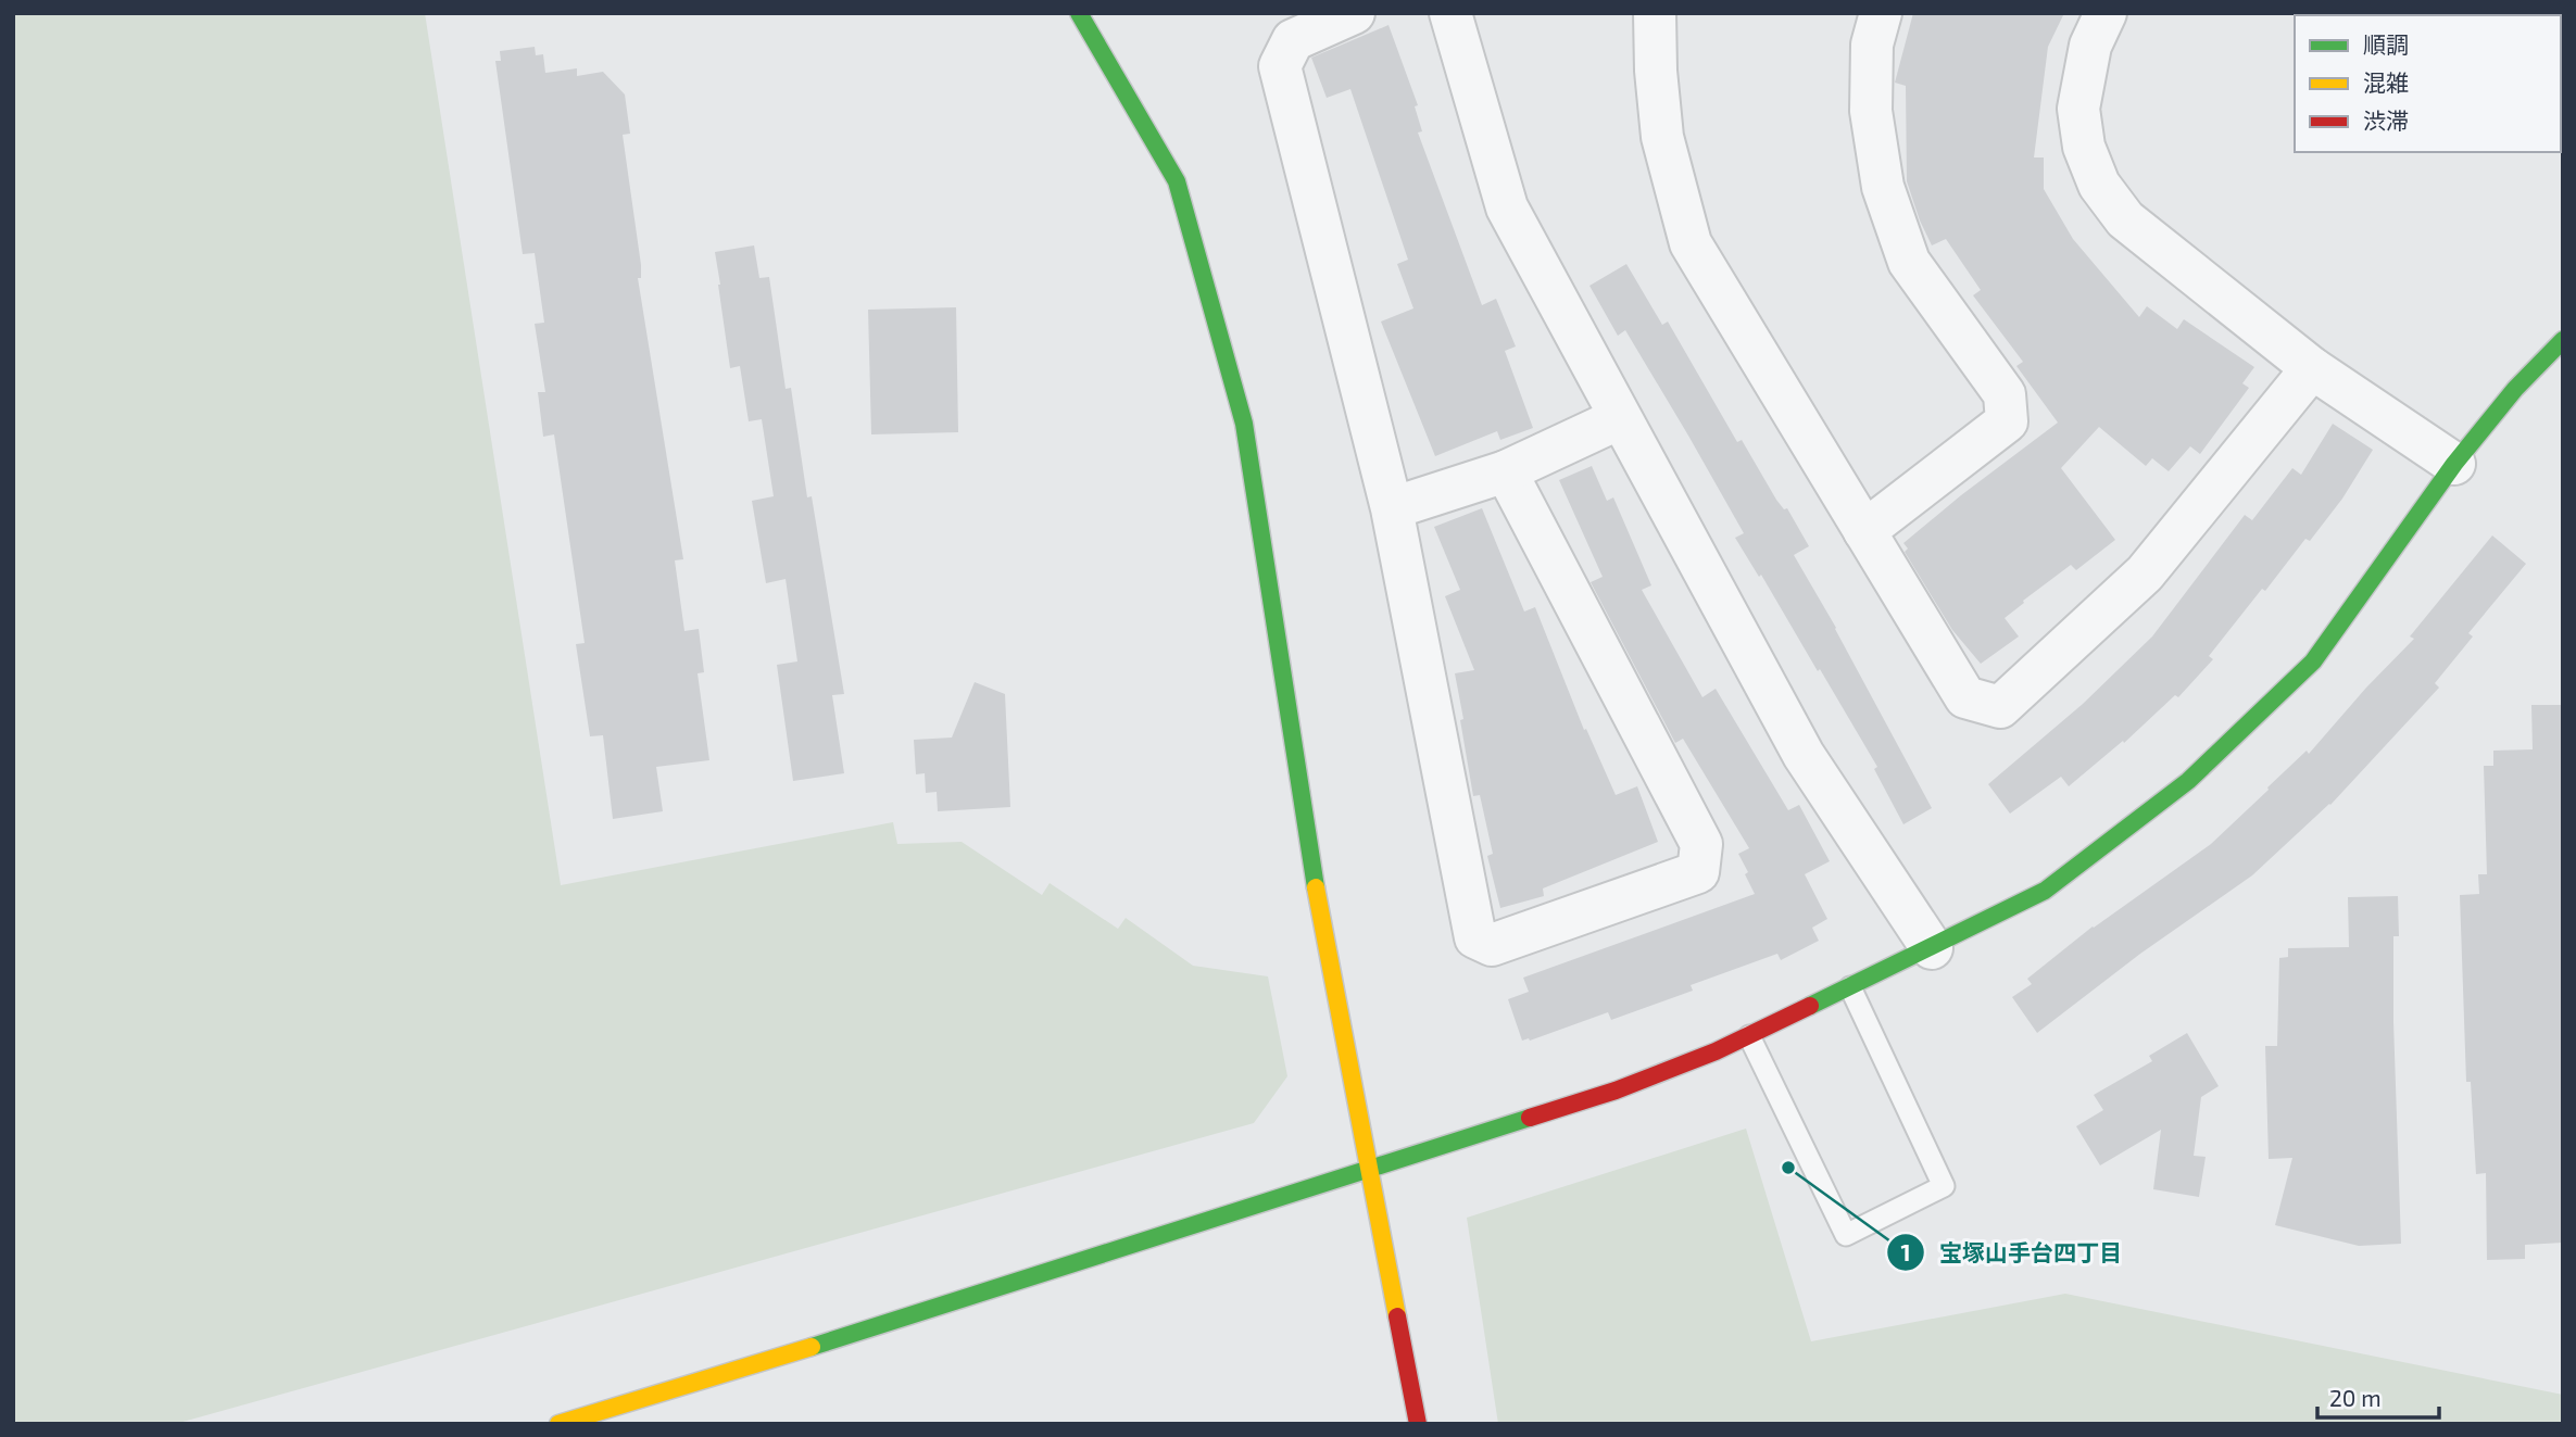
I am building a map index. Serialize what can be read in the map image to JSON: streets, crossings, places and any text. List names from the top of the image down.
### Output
{
  "places": ["宝塚山手台四丁目"],
  "legend": ["順調", "混雑", "渋滞"],
  "scale_bar": "20 m"
}
